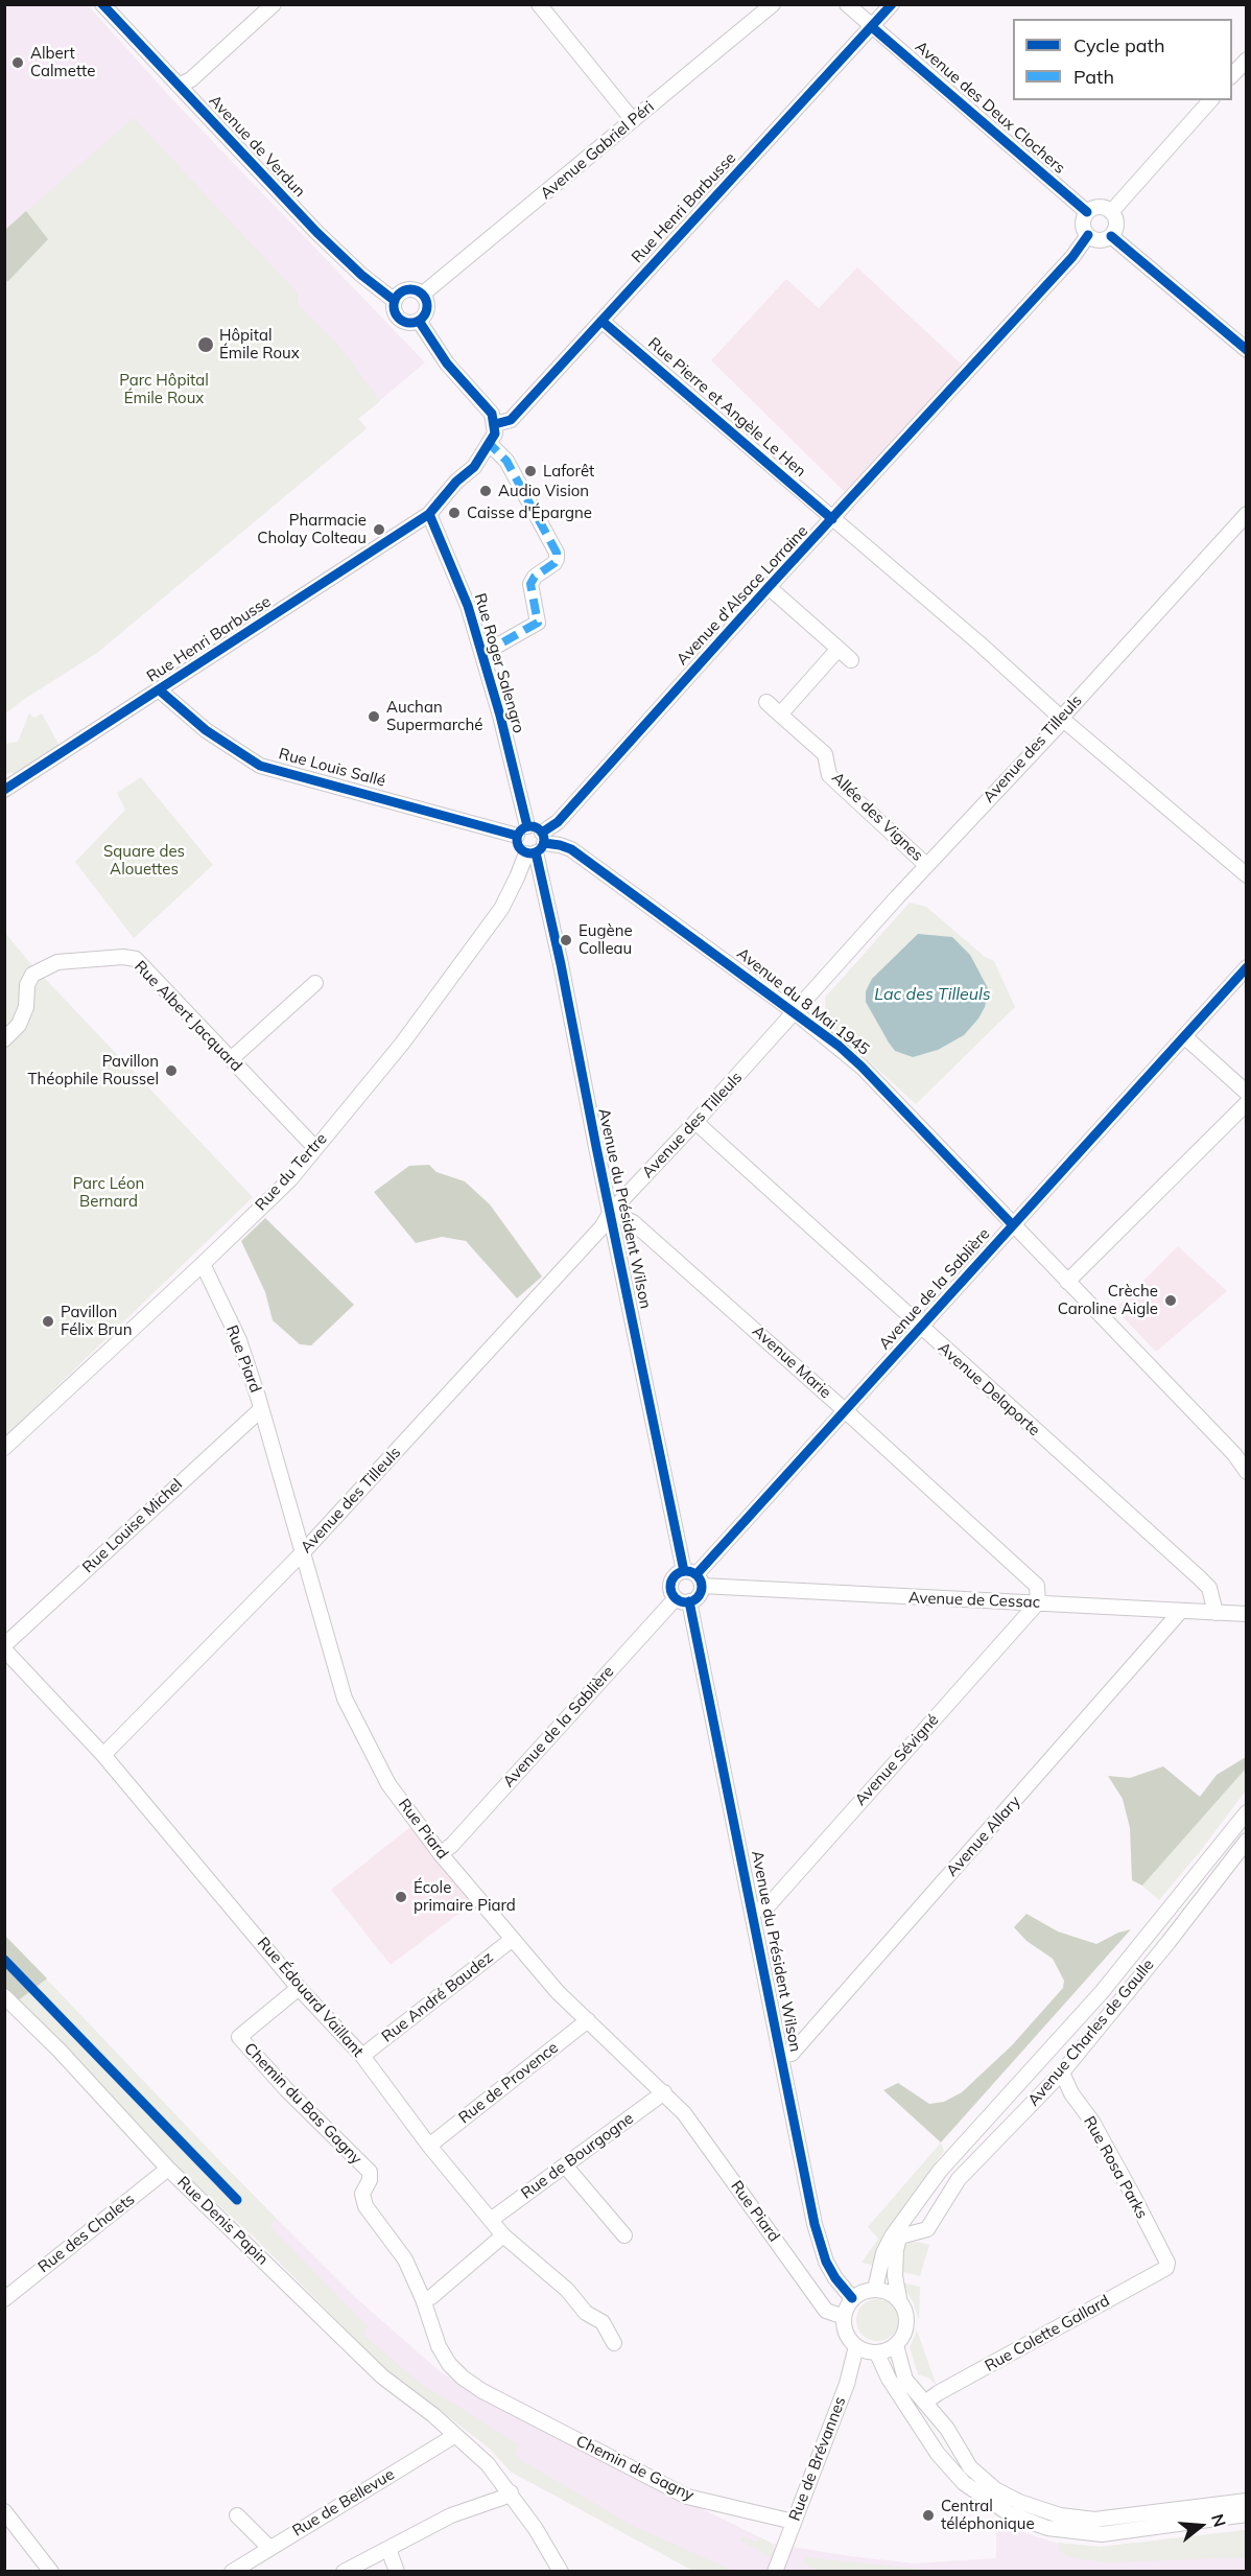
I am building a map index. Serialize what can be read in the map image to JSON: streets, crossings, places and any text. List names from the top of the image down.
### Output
{
  "streets": {
    "street": [
      "Avenue des Deux Clochers",
      "Avenue de Verdun",
      "Avenue Gabriel Péri",
      "Rue Henri Barbusse",
      "Rue Pierre et Angèle Le Hen",
      "Avenue d'Alsace Lorraine",
      "Rue Roger Salengro",
      "Avenue des Tilleuls",
      "Rue Louis Sallé",
      "Allée des Vignes",
      "Avenue du 8 Mai 1945",
      "Rue Albert Jacquard",
      "Rue du Tertre",
      "Avenue du Président Wilson",
      "Avenue de la Sablière",
      "Rue Piard",
      "Avenue Marie",
      "Avenue Delaporte",
      "Rue Louise Michel",
      "Avenue de Cessac",
      "Avenue Sévigné",
      "Avenue Allary",
      "Rue Édouard Vaillant",
      "Rue André Baudez",
      "Avenue Charles de Gaulle",
      "Rue de Provence",
      "Chemin du Bas Gagny",
      "Rue de Bourgogne",
      "Rue Rosa Parks",
      "Rue Denis Papin",
      "Rue des Chalets",
      "Rue Colette Gallard",
      "Rue de Brévannes",
      "Chemin de Gagny",
      "Rue de Bellevue"
    ]
  },
  "crossings": [
    ["Avenue des Deux Clochers", "Rue Henri Barbusse"],
    ["Avenue des Deux Clochers", "Avenue d'Alsace Lorraine"],
    ["Avenue de Verdun", "Avenue Gabriel Péri"],
    ["Rue Henri Barbusse", "Rue Pierre et Angèle Le Hen"],
    ["Rue Henri Barbusse", "Rue Roger Salengro"],
    ["Rue Henri Barbusse", "Rue Louis Sallé"],
    ["Rue Pierre et Angèle Le Hen", "Avenue d'Alsace Lorraine"],
    ["Rue Pierre et Angèle Le Hen", "Avenue des Tilleuls"],
    ["Avenue d'Alsace Lorraine", "Rue Roger Salengro"],
    ["Avenue d'Alsace Lorraine", "Rue Louis Sallé"],
    ["Avenue d'Alsace Lorraine", "Avenue du 8 Mai 1945"],
    ["Avenue d'Alsace Lorraine", "Rue du Tertre"],
    ["Avenue d'Alsace Lorraine", "Avenue du Président Wilson"],
    ["Rue Roger Salengro", "Rue Louis Sallé"],
    ["Rue Roger Salengro", "Avenue du 8 Mai 1945"],
    ["Rue Roger Salengro", "Rue du Tertre"],
    ["Rue Roger Salengro", "Avenue du Président Wilson"],
    ["Avenue des Tilleuls", "Allée des Vignes"],
    ["Avenue des Tilleuls", "Avenue du 8 Mai 1945"],
    ["Avenue des Tilleuls", "Avenue du Président Wilson"],
    ["Avenue des Tilleuls", "Rue Piard"],
    ["Avenue des Tilleuls", "Avenue Marie"],
    ["Avenue des Tilleuls", "Avenue Delaporte"],
    ["Avenue des Tilleuls", "Rue Édouard Vaillant"],
    ["Rue Louis Sallé", "Avenue du 8 Mai 1945"],
    ["Rue Louis Sallé", "Rue du Tertre"],
    ["Rue Louis Sallé", "Avenue du Président Wilson"],
    ["Avenue du 8 Mai 1945", "Rue du Tertre"],
    ["Avenue du 8 Mai 1945", "Avenue du Président Wilson"],
    ["Avenue du 8 Mai 1945", "Avenue de la Sablière"],
    ["Rue Albert Jacquard", "Rue du Tertre"],
    ["Rue du Tertre", "Avenue du Président Wilson"],
    ["Rue du Tertre", "Rue Piard"],
    ["Avenue du Président Wilson", "Avenue de la Sablière"],
    ["Avenue du Président Wilson", "Rue Piard"],
    ["Avenue du Président Wilson", "Avenue Marie"],
    ["Avenue du Président Wilson", "Avenue de Cessac"],
    ["Avenue du Président Wilson", "Avenue Sévigné"],
    ["Avenue du Président Wilson", "Avenue Allary"],
    ["Avenue du Président Wilson", "Avenue Charles de Gaulle"],
    ["Avenue du Président Wilson", "Rue de Brévannes"],
    ["Avenue de la Sablière", "Rue Piard"],
    ["Avenue de la Sablière", "Avenue Marie"],
    ["Avenue de la Sablière", "Avenue Delaporte"],
    ["Avenue de la Sablière", "Avenue de Cessac"],
    ["Rue Piard", "Rue Louise Michel"],
    ["Rue Piard", "Rue André Baudez"],
    ["Rue Piard", "Avenue Charles de Gaulle"],
    ["Rue Piard", "Rue de Provence"],
    ["Rue Piard", "Rue de Bourgogne"],
    ["Rue Piard", "Rue de Brévannes"],
    ["Avenue Marie", "Avenue de Cessac"],
    ["Avenue Marie", "Avenue Sévigné"],
    ["Avenue Delaporte", "Avenue de Cessac"],
    ["Avenue de Cessac", "Avenue Sévigné"],
    ["Avenue de Cessac", "Avenue Allary"],
    ["Rue Édouard Vaillant", "Rue André Baudez"],
    ["Rue Édouard Vaillant", "Rue de Provence"],
    ["Rue Édouard Vaillant", "Chemin du Bas Gagny"],
    ["Rue Édouard Vaillant", "Rue de Bourgogne"],
    ["Avenue Charles de Gaulle", "Rue Rosa Parks"],
    ["Avenue Charles de Gaulle", "Rue de Brévannes"],
    ["Chemin du Bas Gagny", "Chemin de Gagny"],
    ["Rue Rosa Parks", "Rue Colette Gallard"],
    ["Rue Denis Papin", "Rue des Chalets"],
    ["Rue Denis Papin", "Rue de Bellevue"],
    ["Rue de Brévannes", "Chemin de Gagny"]
  ],
  "water": ["Lac des Tilleuls"],
  "parks": ["Parc Hôpital Émile Roux", "Square des Alouettes", "Parc Léon Bernard"],
  "places": [
    "Albert Calmette",
    "Hôpital Émile Roux",
    "Laforêt",
    "Audio Vision",
    "Caisse d'Épargne",
    "Pharmacie Cholay Colteau",
    "Auchan Supermarché",
    "Eugène Colleau",
    "Pavillon Théophile Roussel",
    "Crèche Caroline Aigle",
    "Pavillon Félix Brun",
    "École primaire Piard",
    "Central téléphonique"
  ],
  "legend": ["Cycle path", "Path"],
  "north": "right"
}
